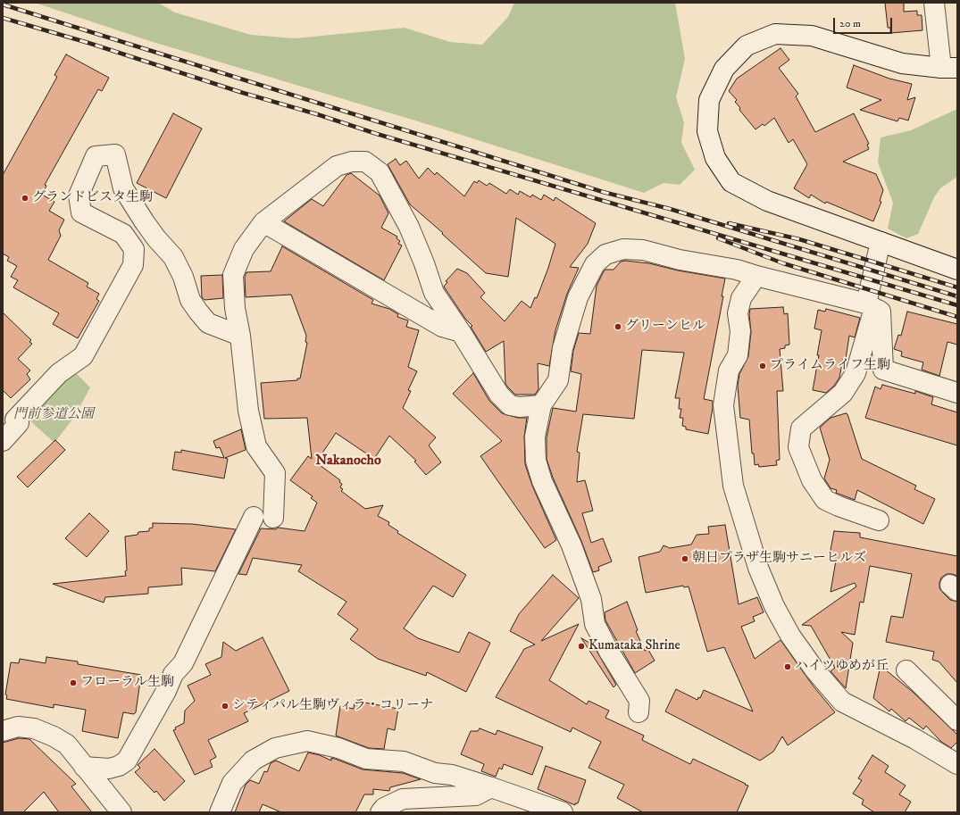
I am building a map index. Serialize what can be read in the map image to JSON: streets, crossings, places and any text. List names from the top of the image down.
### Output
{
  "districts": ["Nakanocho"],
  "parks": ["門前参道公園"],
  "places": [
    "グランドビスタ生駒",
    "グリーンヒル",
    "プライムライフ生駒",
    "朝日プラザ生駒サニーヒルズ",
    "Kumataka Shrine",
    "ハイツゆめが丘",
    "フローラル生駒",
    "シティパル生駒ヴィラ・コリーナ"
  ],
  "scale_bar": "20 m"
}
